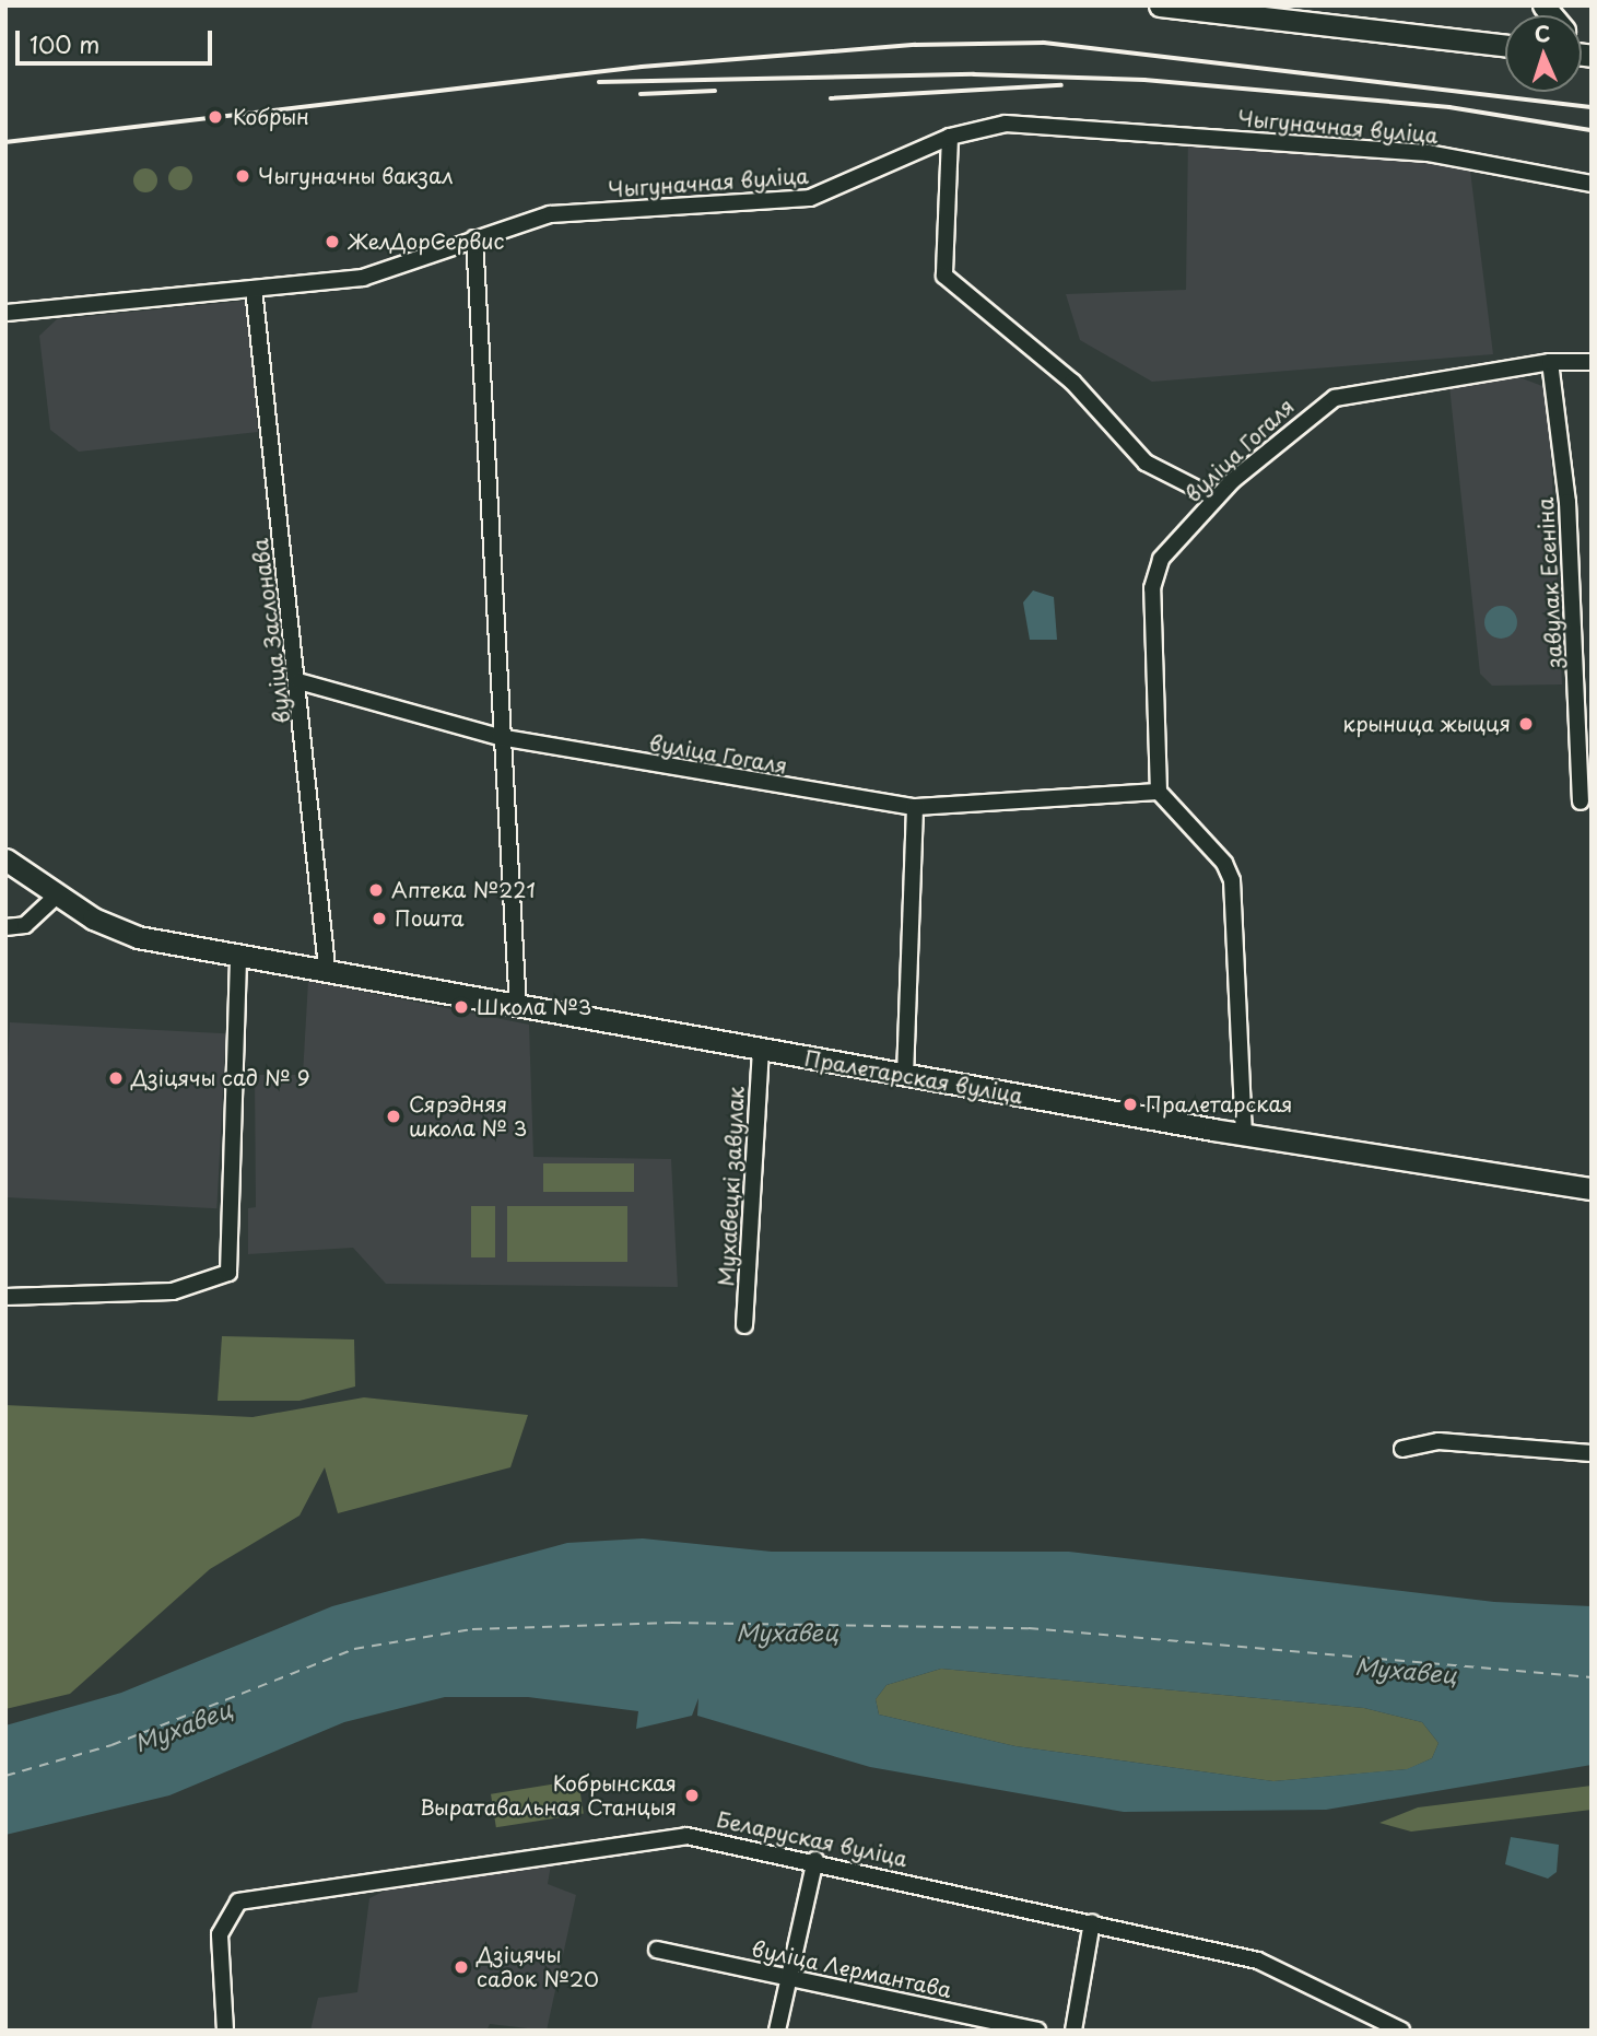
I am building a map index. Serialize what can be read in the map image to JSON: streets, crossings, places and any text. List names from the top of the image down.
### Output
{
  "streets": {
    "main road": ["Пралетарская вуліца"],
    "street": [
      "Чыгуначная вуліца",
      "вуліца Гогаля",
      "завулак Есеніна",
      "вуліца Заслонава",
      "Мухавецкі завулак",
      "Беларуская вуліца",
      "вуліца Лермантава"
    ]
  },
  "crossings": [
    ["Чыгуначная вуліца", "вуліца Заслонава"],
    ["вуліца Гогаля", "завулак Есеніна"],
    ["вуліца Гогаля", "вуліца Заслонава"],
    ["вуліца Заслонава", "Пралетарская вуліца"],
    ["Пралетарская вуліца", "Мухавецкі завулак"]
  ],
  "water": ["Мухавец"],
  "places": [
    "Кобрын",
    "Чыгуначны вакзал",
    "ЖелДорСервис",
    "крыница жыцця",
    "Аптека №221",
    "Пошта",
    "Школа №3",
    "Дзіцячы сад № 9",
    "Пралетарская",
    "Сярэдняя школа № 3",
    "Кобрынская Выратавальная Станцыя",
    "Дзіцячы садок №20"
  ],
  "scale_bar": "100 m",
  "north": "top"
}
